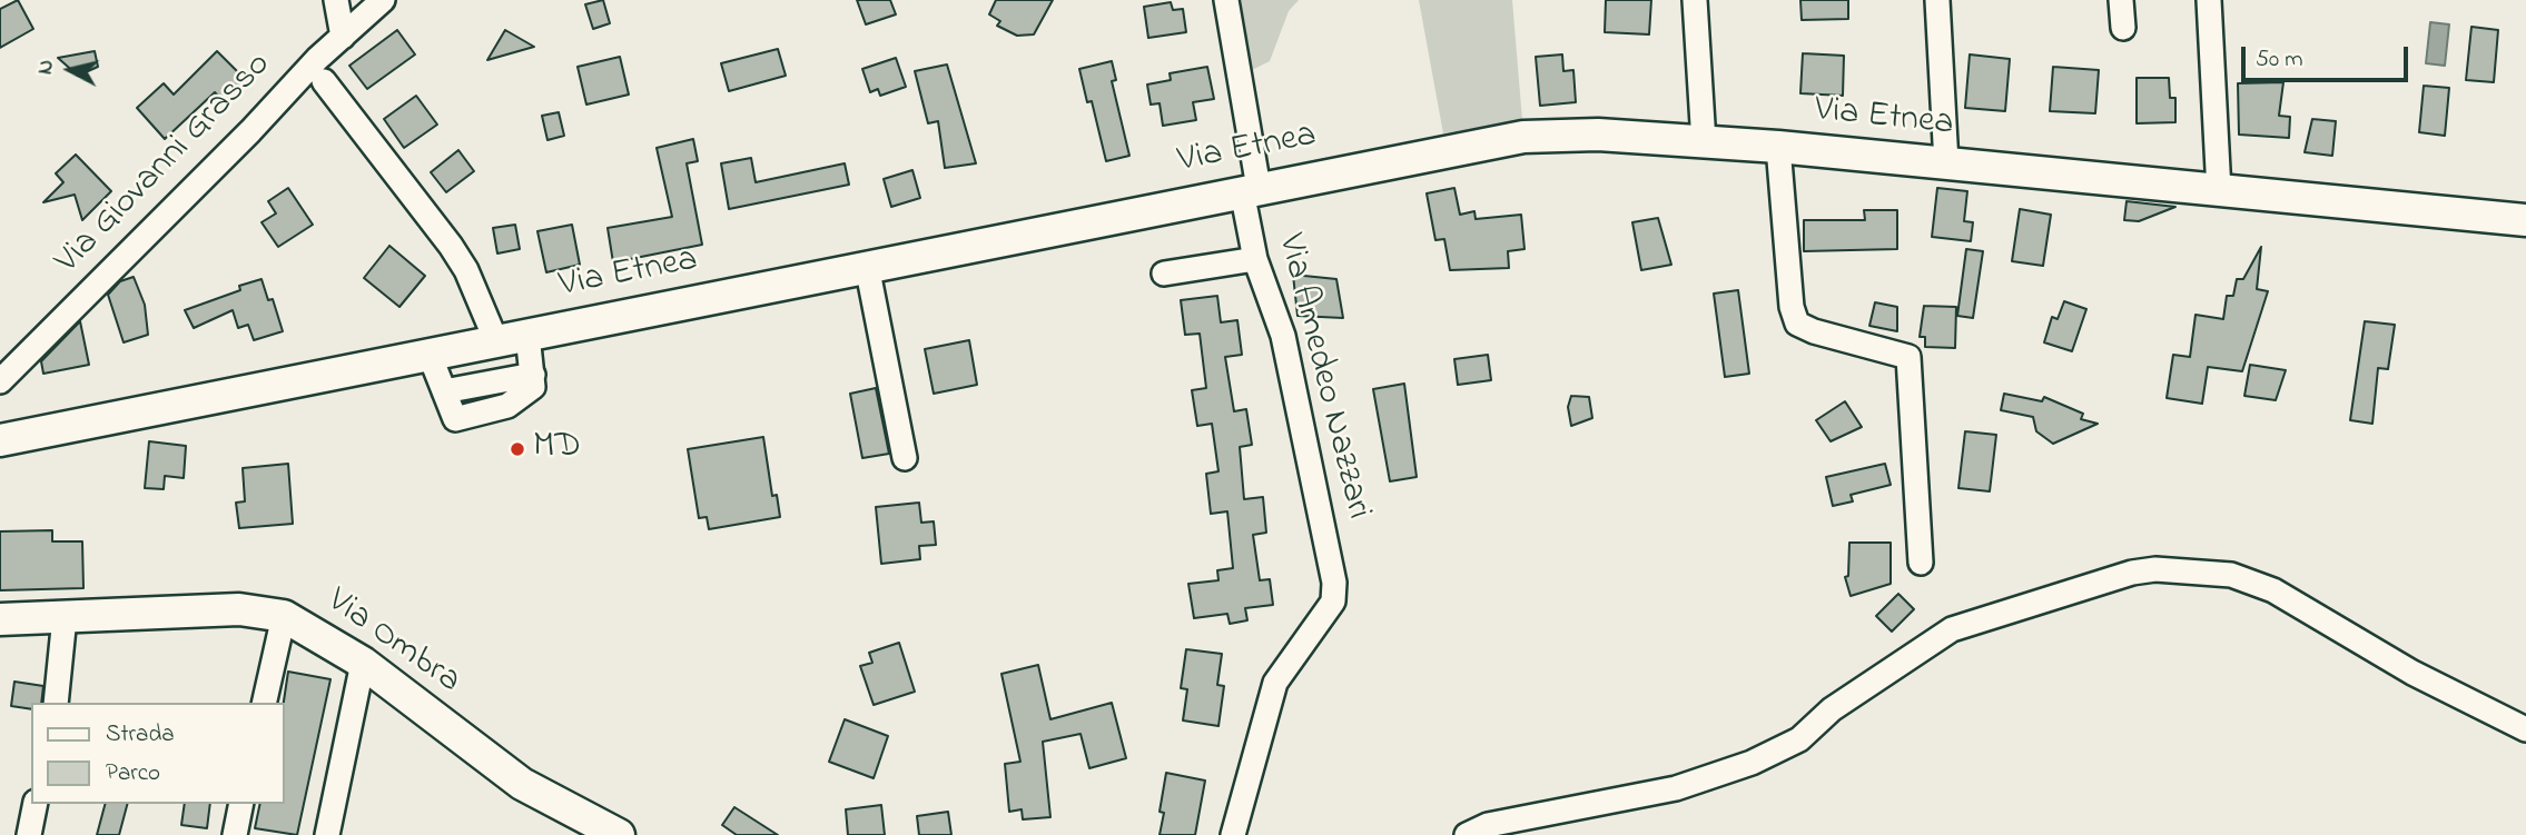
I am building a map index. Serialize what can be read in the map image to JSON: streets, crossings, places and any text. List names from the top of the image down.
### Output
{
  "streets": {
    "main road": ["Via Etnea", "Via Ombra"],
    "street": ["Via Giovanni Grasso", "Via Amedeo Nazzari"]
  },
  "crossings": [
    ["Via Etnea", "Via Amedeo Nazzari"]
  ],
  "places": ["MD"],
  "legend": ["Strada", "Parco"],
  "scale_bar": "50 m",
  "north": "left"
}
